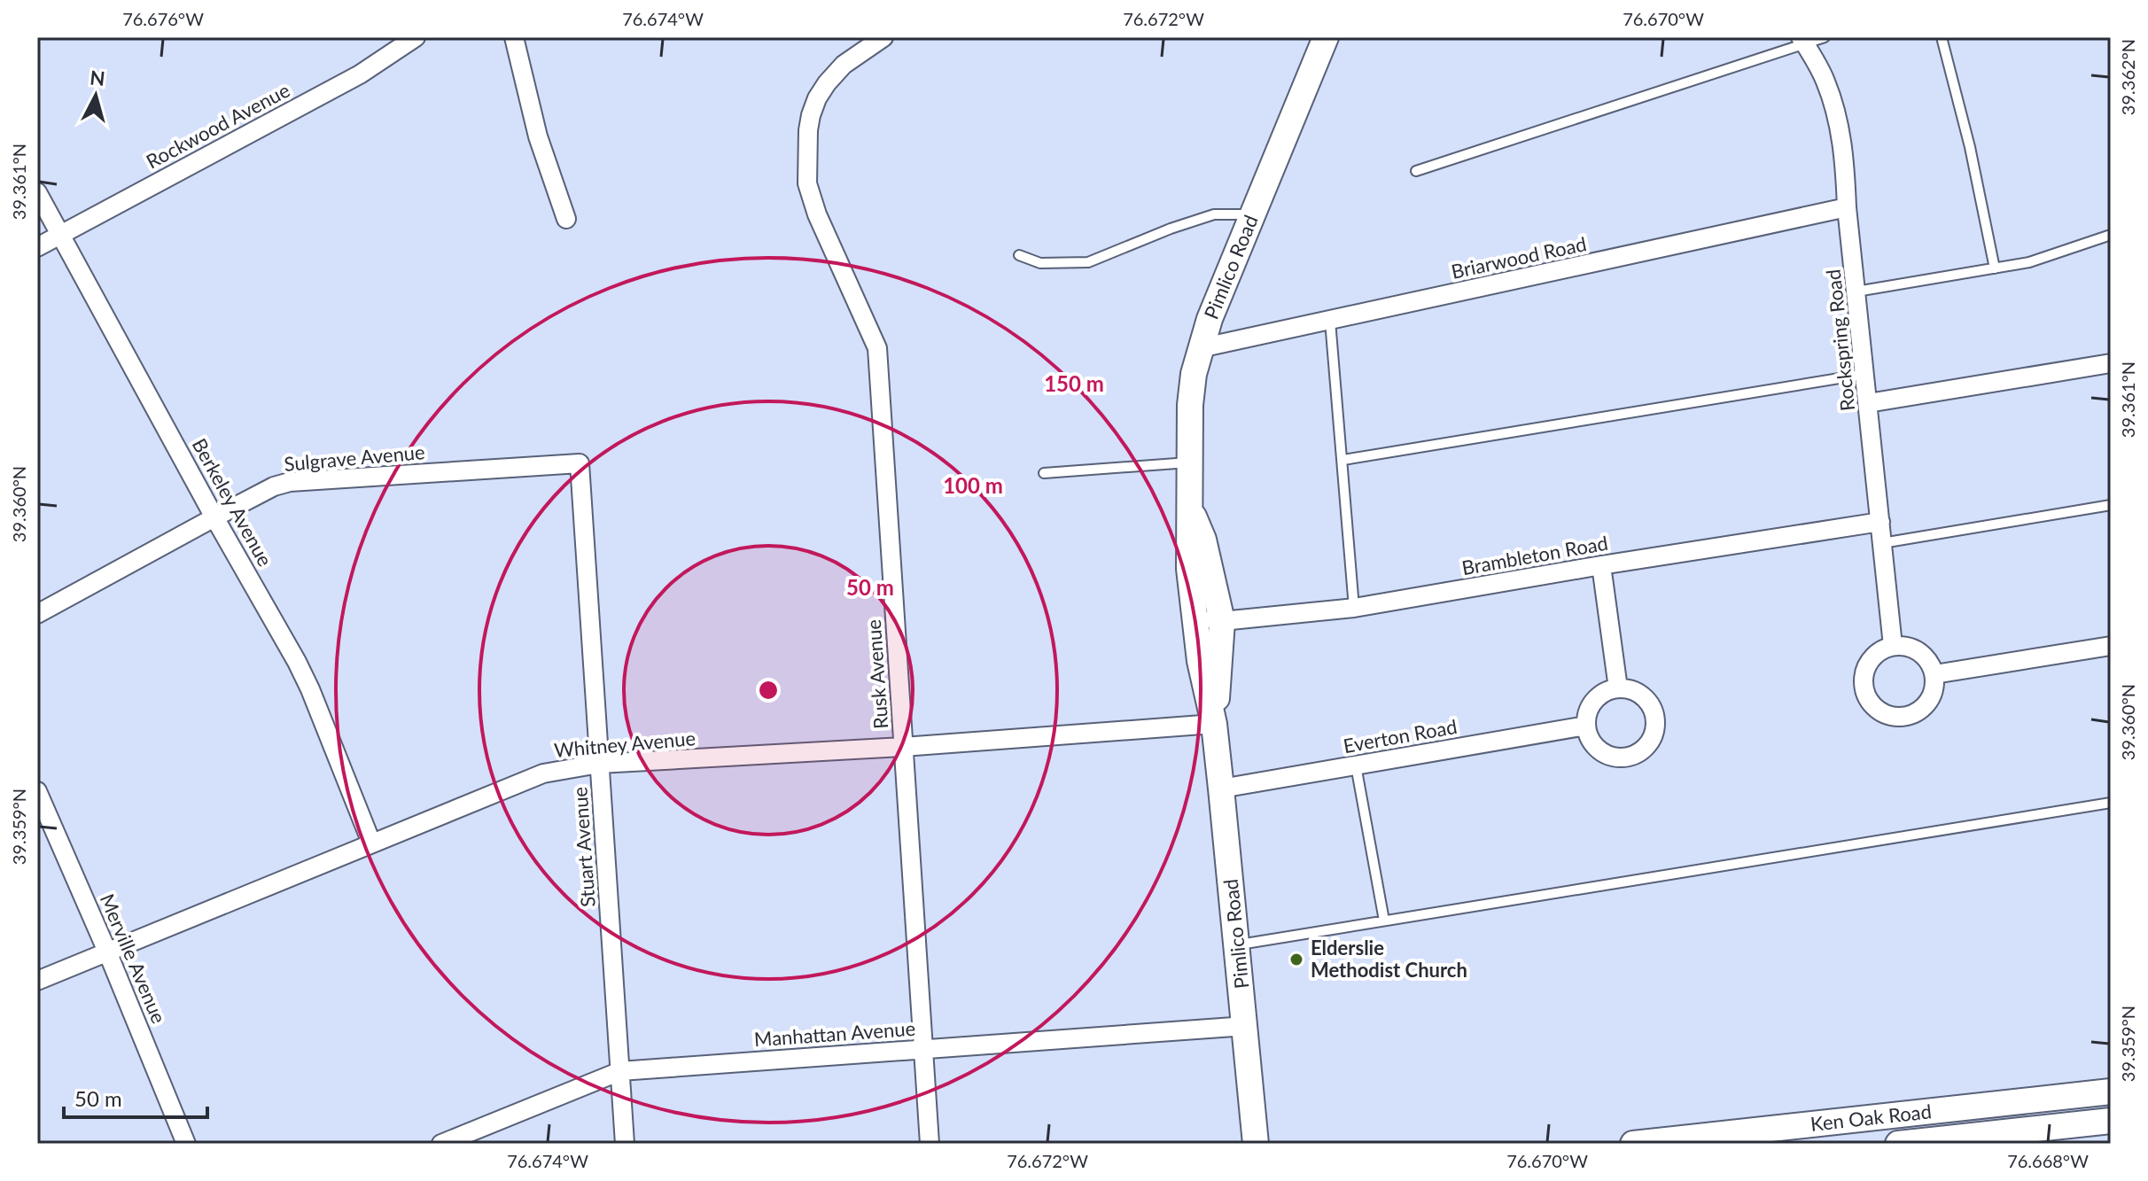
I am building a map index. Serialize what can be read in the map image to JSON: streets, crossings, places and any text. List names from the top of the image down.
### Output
{
  "streets": {
    "street": [
      "Rockwood Avenue",
      "Briarwood Road",
      "Pimlico Road",
      "Rockspring Road",
      "Sulgrave Avenue",
      "Berkeley Avenue",
      "Brambleton Road",
      "Rusk Avenue",
      "Everton Road",
      "Whitney Avenue",
      "Stuart Avenue",
      "Merville Avenue",
      "Manhattan Avenue",
      "Ken Oak Road"
    ]
  },
  "crossings": [
    ["Rockwood Avenue", "Berkeley Avenue"],
    ["Briarwood Road", "Pimlico Road"],
    ["Briarwood Road", "Rockspring Road"],
    ["Pimlico Road", "Brambleton Road"],
    ["Pimlico Road", "Everton Road"],
    ["Pimlico Road", "Whitney Avenue"],
    ["Pimlico Road", "Manhattan Avenue"],
    ["Rockspring Road", "Brambleton Road"],
    ["Sulgrave Avenue", "Berkeley Avenue"],
    ["Sulgrave Avenue", "Stuart Avenue"],
    ["Berkeley Avenue", "Whitney Avenue"],
    ["Rusk Avenue", "Whitney Avenue"],
    ["Rusk Avenue", "Manhattan Avenue"],
    ["Whitney Avenue", "Stuart Avenue"],
    ["Whitney Avenue", "Merville Avenue"],
    ["Stuart Avenue", "Manhattan Avenue"]
  ],
  "places": ["Elderslie Methodist Church"],
  "scale_bar": "50 m",
  "north": "top",
  "coordinates": [
    "76.676°W",
    "76.674°W",
    "76.672°W",
    "76.670°W",
    "39.362°N",
    "39.361°N",
    "39.360°N",
    "39.359°N",
    "76.668°W"
  ],
  "rings": ["150 m", "100 m", "50 m"]
}
